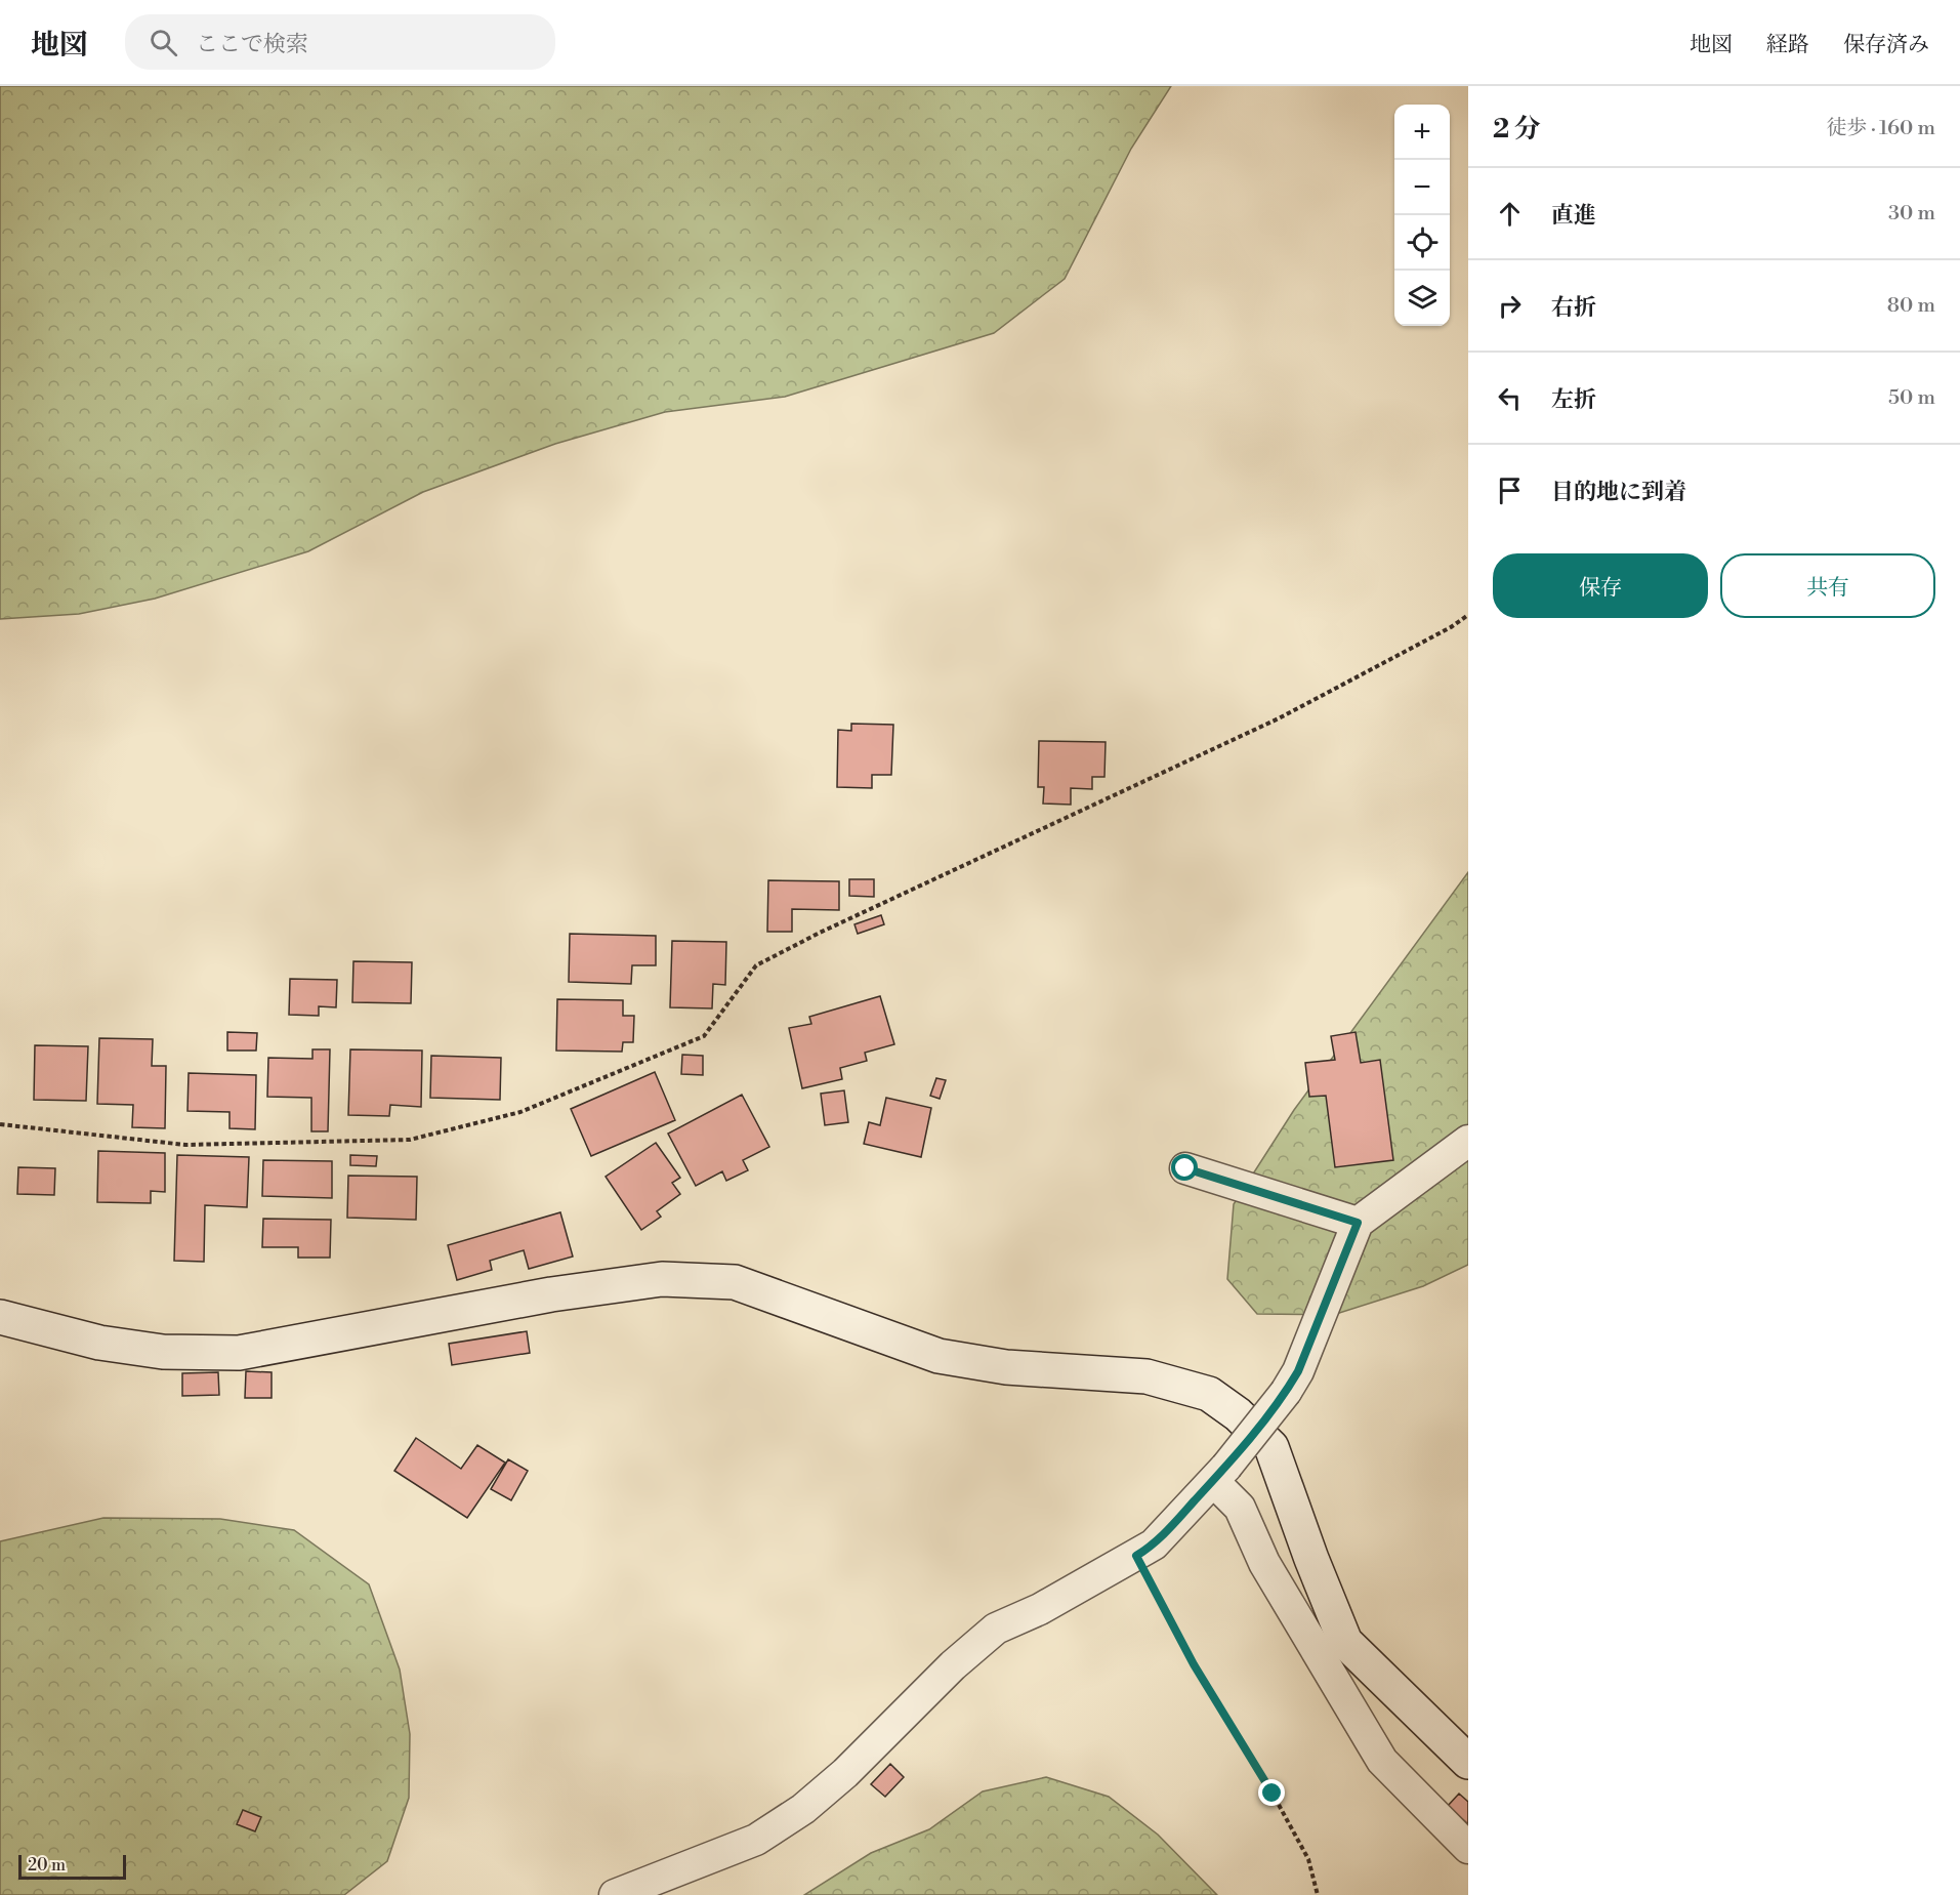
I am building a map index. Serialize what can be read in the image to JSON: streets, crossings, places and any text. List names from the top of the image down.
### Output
{
  "scale_bar": "20 m",
  "page": {
    "header": "地図",
    "search": "ここで検索",
    "nav": ["地図", "経路", "保存済み"],
    "heading": ["2 分", "徒歩 · 160 m"],
    "map_buttons": ["+", "−"],
    "list": [
      ["直進", "30 m"],
      ["右折", "80 m"],
      ["左折", "50 m"],
      "目的地に到着"
    ],
    "buttons": ["保存", "共有"],
    "scale": "20 m"
  }
}
